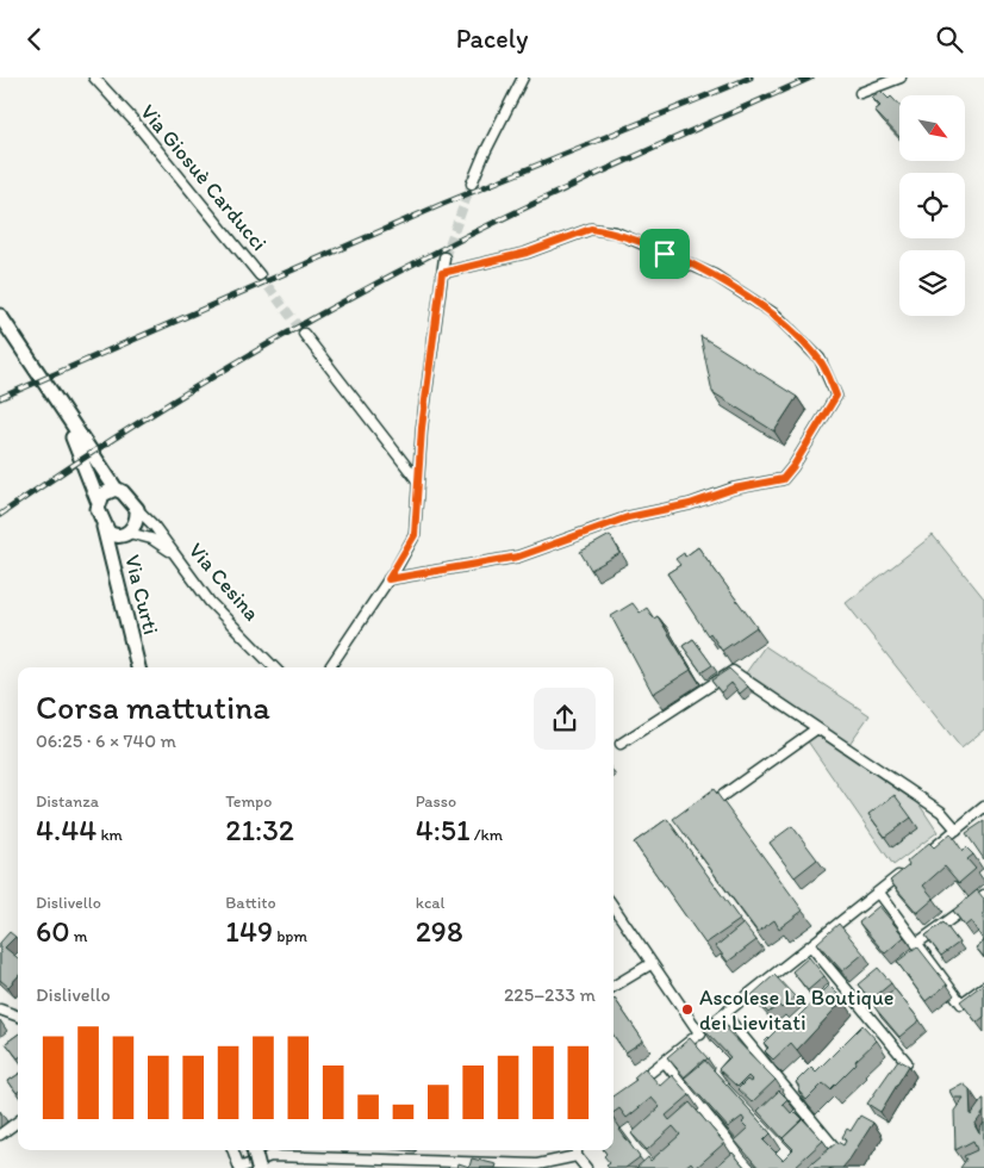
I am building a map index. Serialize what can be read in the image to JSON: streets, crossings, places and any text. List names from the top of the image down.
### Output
{
  "streets": {
    "main road": ["Via Cesina", "Via Curti"],
    "street": ["Via Giosuè Carducci"]
  },
  "crossings": [
    ["Via Cesina", "Via Curti"]
  ],
  "places": ["Ascolese La Boutique dei Lievitati"],
  "north": "bottom right",
  "page": {
    "header": "Pacely",
    "heading": ["Corsa mattutina", "06:25 · 6 × 740 m"],
    "stats": [
      ["Distanza", "4.44 km"],
      ["Tempo", "21:32"],
      ["Passo", "4:51 /km"],
      ["Dislivello", "60 m"],
      ["Battito", "149 bpm"],
      ["kcal", "298"]
    ],
    "chart": ["Dislivello", "225–233 m"]
  }
}
